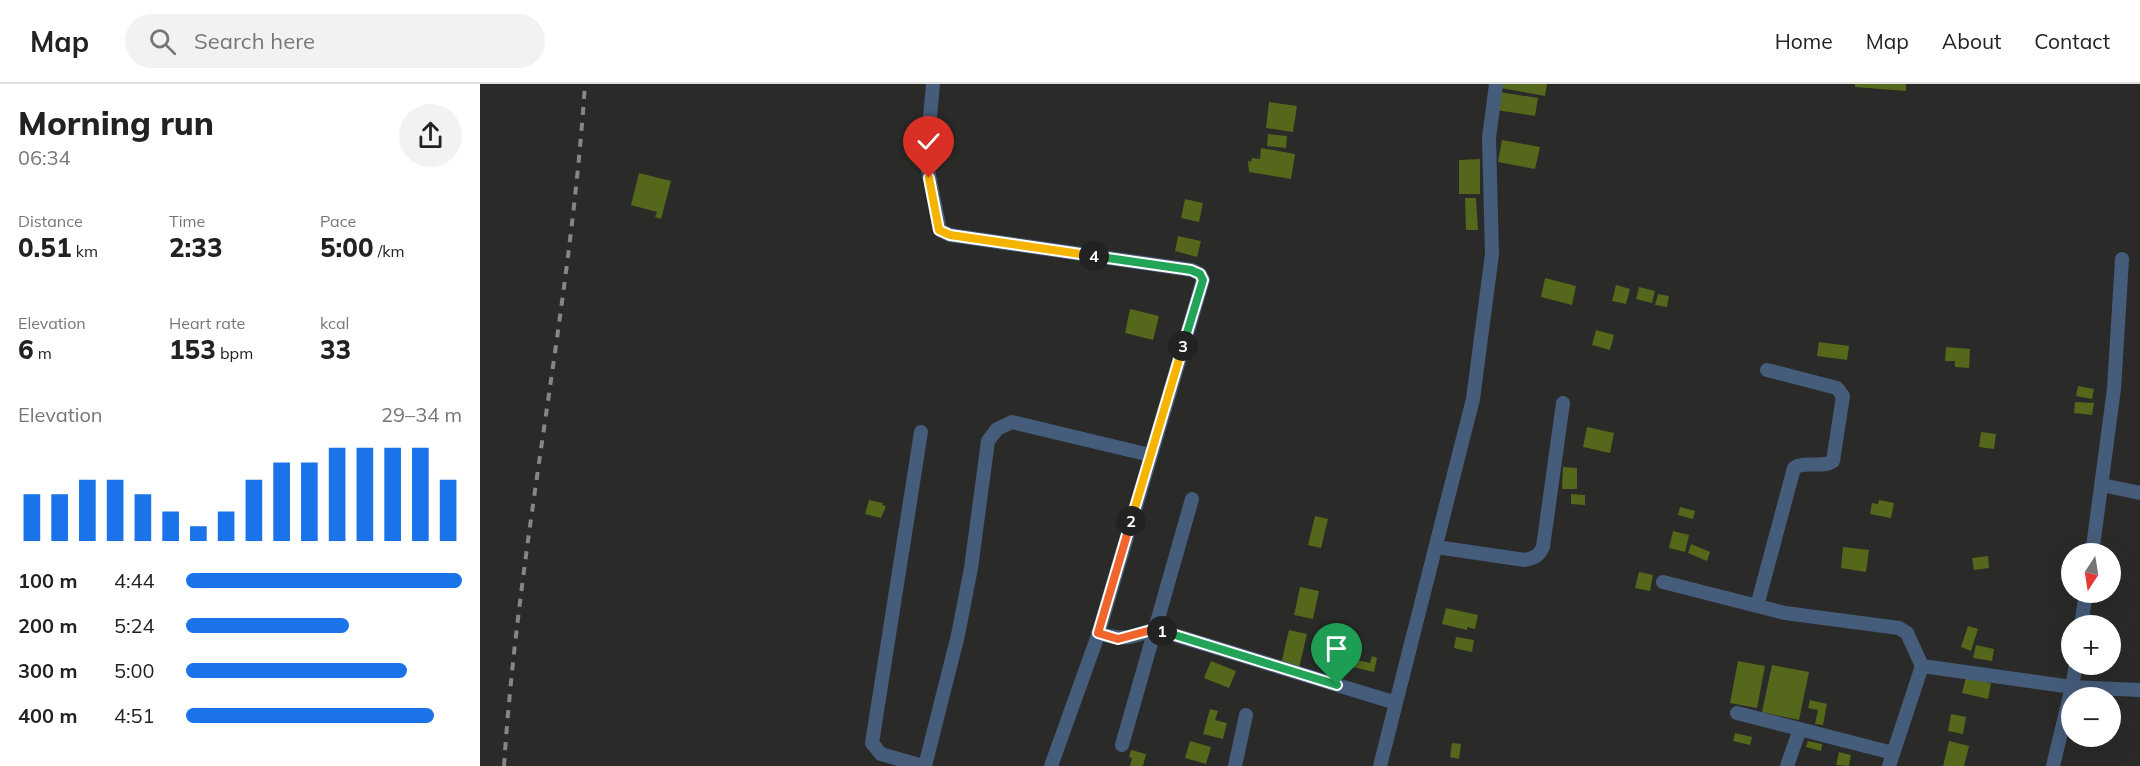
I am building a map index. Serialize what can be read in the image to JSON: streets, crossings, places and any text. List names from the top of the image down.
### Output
{
  "north": "bottom",
  "page": {
    "header": "Map",
    "search": "Search here",
    "nav": [
      "Home",
      "Map",
      "About",
      "Contact"
    ],
    "heading": ["Morning run", "06:34"],
    "stats": [
      ["Distance", "0.51 km"],
      ["Time", "2:33"],
      ["Pace", "5:00 /km"],
      ["Elevation", "6 m"],
      ["Heart rate", "153 bpm"],
      ["kcal", "33"]
    ],
    "pins": [
      "4",
      "3",
      "2",
      "1"
    ],
    "chart": ["Elevation", "29–34 m"],
    "map_buttons": ["+", "−"],
    "list": [
      {
        "name": "100 m",
        "note": "4:44"
      },
      {
        "name": "200 m",
        "note": "5:24"
      },
      {
        "name": "300 m",
        "note": "5:00"
      },
      {
        "name": "400 m",
        "note": "4:51"
      }
    ]
  }
}
